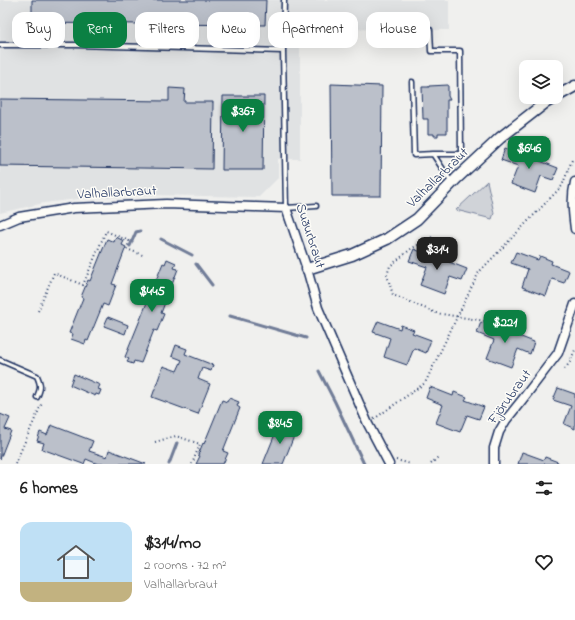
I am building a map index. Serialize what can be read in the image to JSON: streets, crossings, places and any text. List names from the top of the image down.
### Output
{
  "streets": {
    "street": ["Valhallarbraut", "Suðurbraut", "Fjörubraut"]
  },
  "crossings": [
    ["Valhallarbraut", "Suðurbraut"]
  ],
  "page": {
    "chip": [
      "Buy",
      "Rent",
      "Filters",
      "New",
      "Apartment",
      "House"
    ],
    "price": [
      "$367",
      "$646",
      "$314",
      "$445",
      "$221",
      "$845"
    ],
    "heading": "6 homes",
    "list": [
      {
        "name": "$314/mo",
        "note": "2 rooms · 72 m² · Valhallarbraut"
      }
    ]
  }
}
